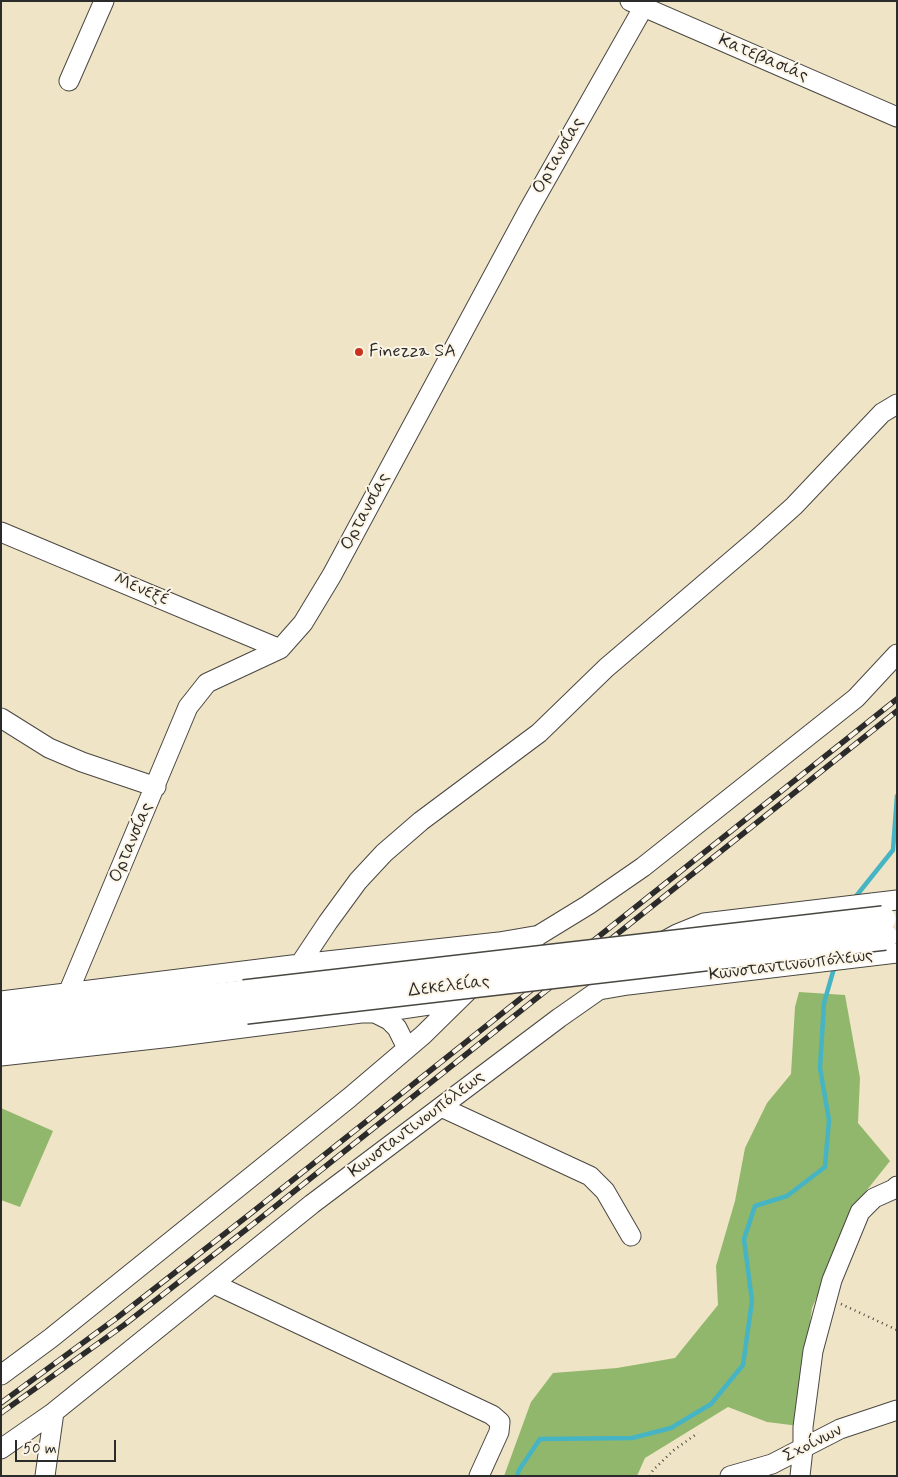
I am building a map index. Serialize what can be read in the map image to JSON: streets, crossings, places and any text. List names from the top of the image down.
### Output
{
  "streets": {
    "main road": ["Δεκελείας"],
    "street": [
      "Κατεβασιάς",
      "Ορτανσίας",
      "Μενεξέ",
      "Κωνσταντινουπόλεως",
      "Σχοίνων"
    ]
  },
  "crossings": [
    ["Κατεβασιάς", "Ορτανσίας"],
    ["Ορτανσίας", "Μενεξέ"],
    ["Κωνσταντινουπόλεως", "Δεκελείας"]
  ],
  "places": ["Finezza SA"],
  "scale_bar": "50 m"
}
